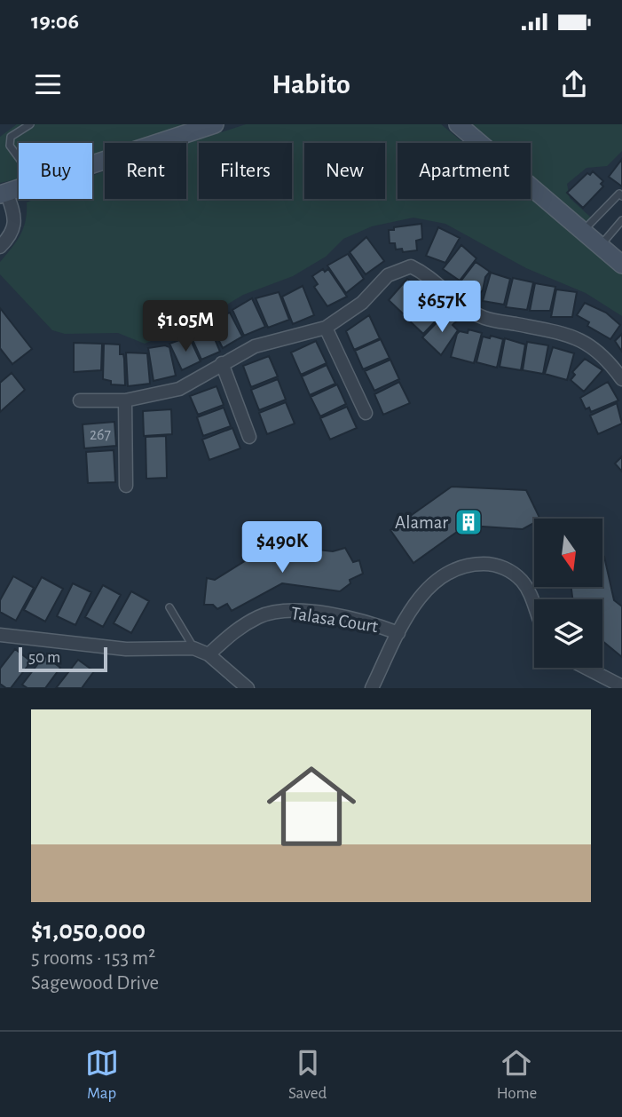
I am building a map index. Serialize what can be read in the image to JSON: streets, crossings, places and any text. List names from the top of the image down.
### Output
{
  "streets": {
    "street": ["Talasa Court"]
  },
  "places": {
    "building": ["Alamar"]
  },
  "house_numbers": ["267"],
  "scale_bar": "50 m",
  "north": "bottom",
  "page": {
    "status": "19:06",
    "header": "Habito",
    "chip": [
      "Buy",
      "Rent",
      "Filters",
      "New",
      "Apartment"
    ],
    "price": ["$657K", "$1.05M", "$490K"],
    "scale": "50 m",
    "list": [
      {
        "name": "$1,050,000",
        "note": "5 rooms · 153 m² · Sagewood Drive"
      }
    ],
    "tabs": ["Map", "Saved", "Home"]
  }
}
